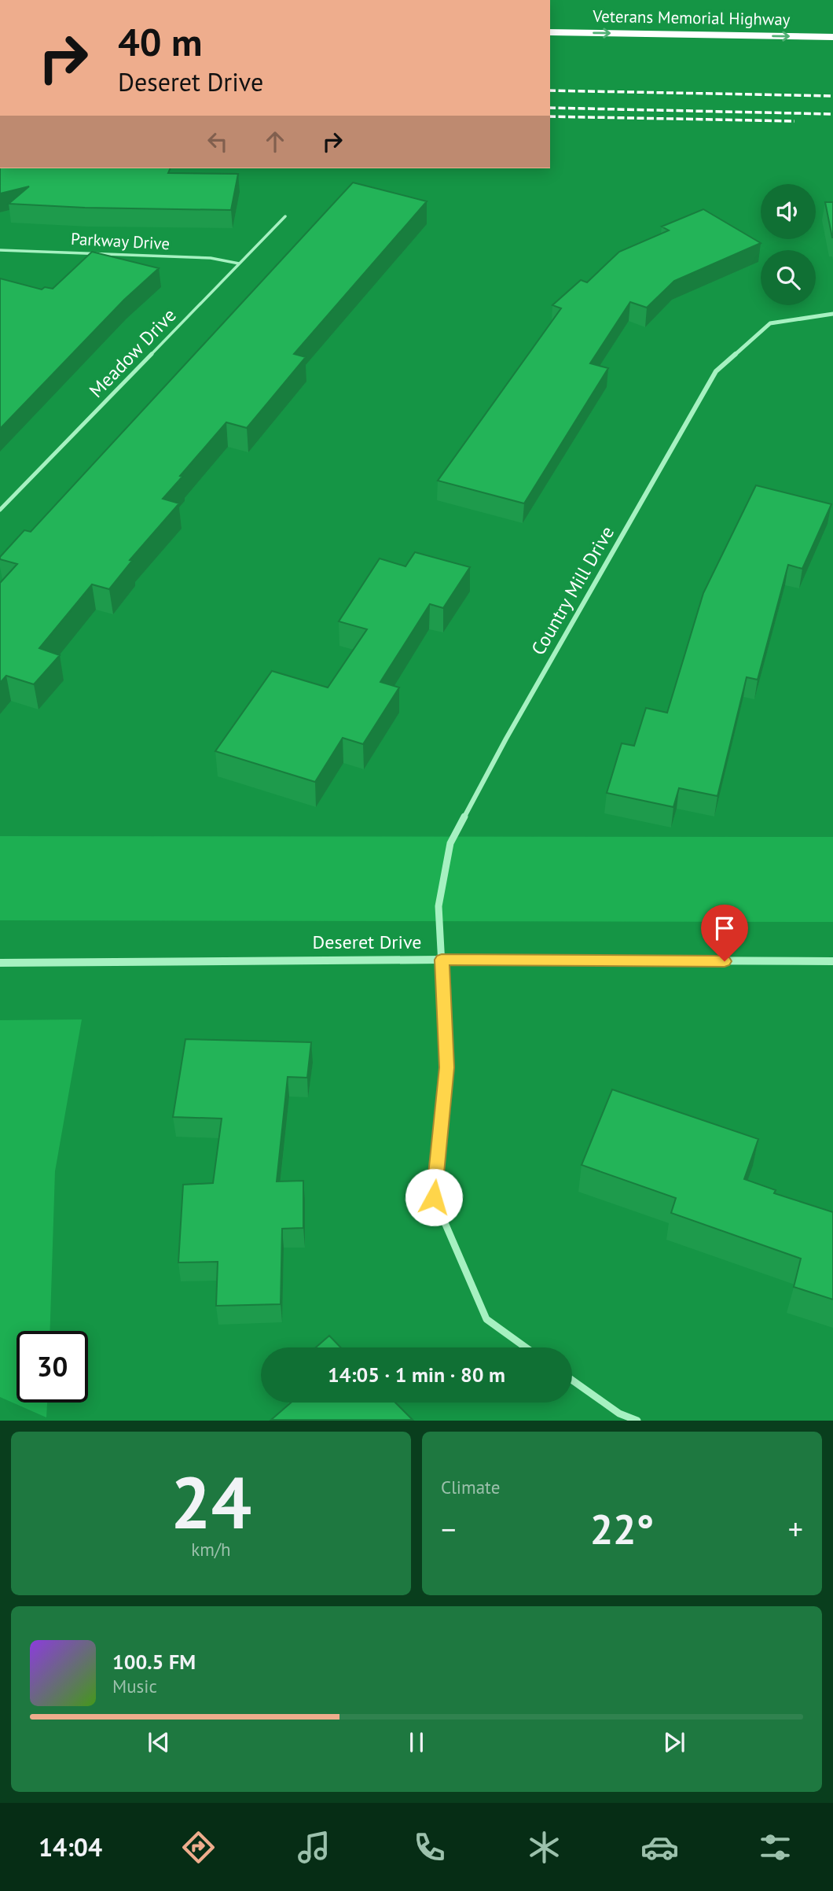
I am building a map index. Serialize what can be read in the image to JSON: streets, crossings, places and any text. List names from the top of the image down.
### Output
{
  "streets": {
    "highway": ["Veterans Memorial Highway"],
    "street": ["Country Mill Drive", "Deseret Drive"],
    "lane": ["Parkway Drive", "Meadow Drive"]
  },
  "crossings": [
    ["Parkway Drive", "Meadow Drive"],
    ["Country Mill Drive", "Deseret Drive"]
  ],
  "one_way": ["Veterans Memorial Highway"],
  "page": {
    "turn": ["40 m", "Deseret Drive"],
    "limit": "30",
    "trip": "14:05 · 1 min · 80 m",
    "tile": [
      ["24", "km/h"],
      "Climate"
    ],
    "heat": ["−", "22°", "+"],
    "song": ["100.5 FM", "Music"],
    "tabs": "14:04"
  }
}
